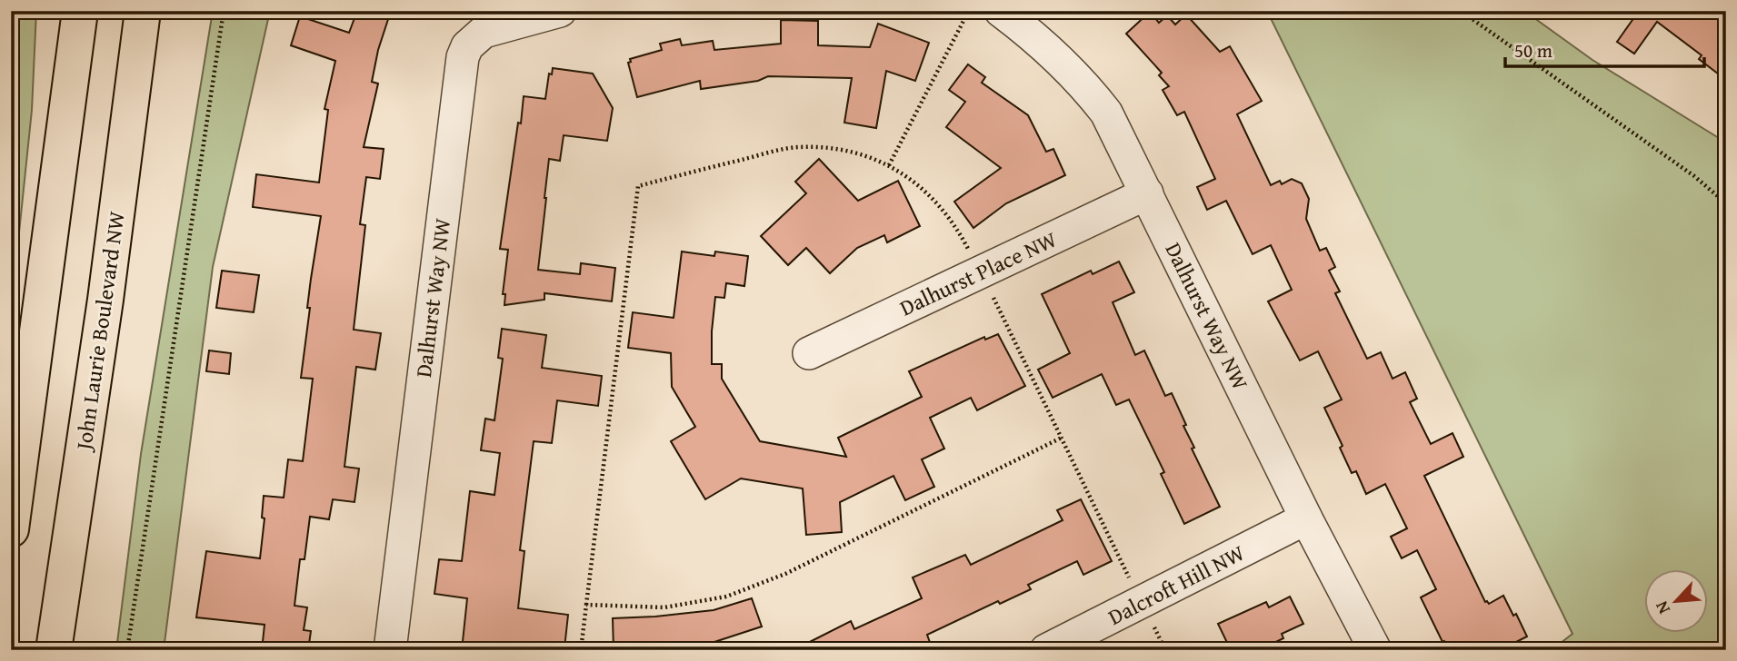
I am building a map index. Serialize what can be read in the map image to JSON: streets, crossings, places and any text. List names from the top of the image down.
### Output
{
  "streets": {
    "main road": ["John Laurie Boulevard NW"],
    "street": ["Dalhurst Place NW", "Dalhurst Way NW", "Dalcroft Hill NW"]
  },
  "crossings": [
    ["Dalhurst Place NW", "Dalhurst Way NW"],
    ["Dalhurst Way NW", "Dalcroft Hill NW"]
  ],
  "scale_bar": "50 m",
  "north": "bottom left"
}
